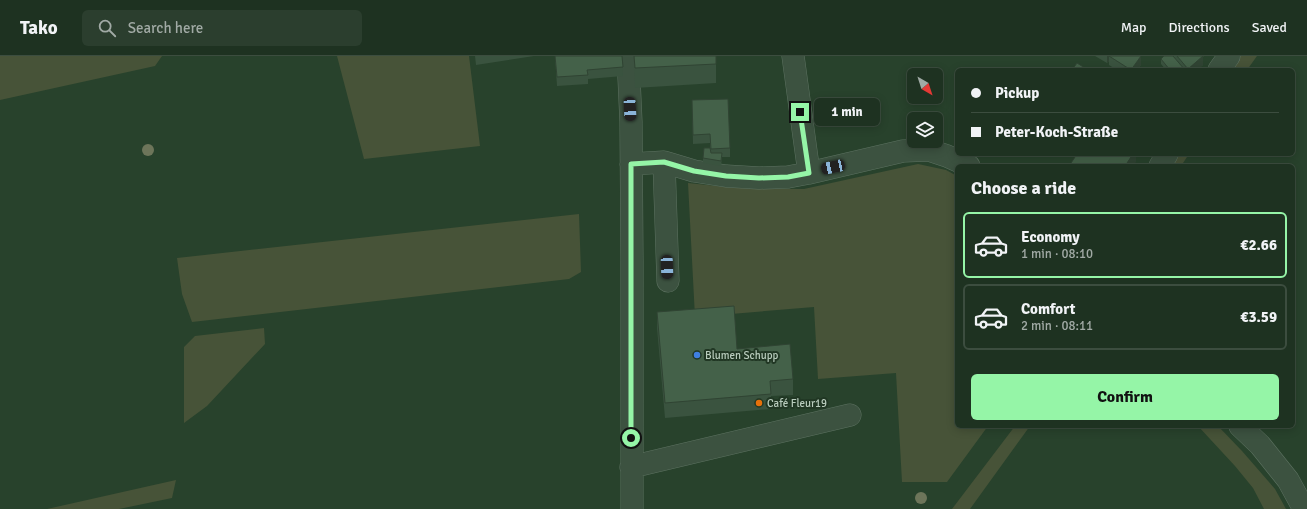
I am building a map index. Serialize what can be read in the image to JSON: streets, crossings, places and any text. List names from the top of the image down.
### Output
{
  "places": ["Blumen Schupp", "Café Fleur19"],
  "north": "bottom right",
  "page": {
    "header": "Tako",
    "search": "Search here",
    "nav": ["Map", "Directions", "Saved"],
    "banner": ["Pickup", "Peter-Koch-Straße"],
    "bubble": "1 min",
    "heading": "Choose a ride",
    "list": [
      {
        "name": "Economy",
        "note": "1 min · 08:10",
        "value": "€2.66"
      },
      {
        "name": "Comfort",
        "note": "2 min · 08:11",
        "value": "€3.59"
      }
    ],
    "buttons": "Confirm"
  }
}
